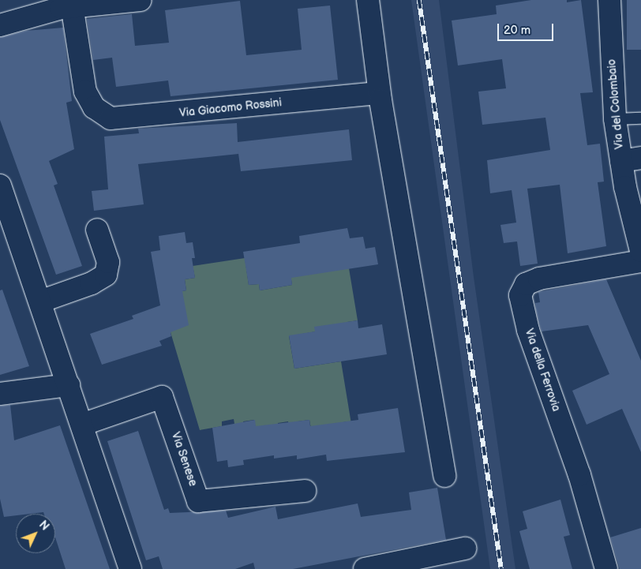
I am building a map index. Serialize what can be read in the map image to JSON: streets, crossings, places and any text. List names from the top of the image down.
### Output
{
  "streets": {
    "street": [
      "Via del Colombaio",
      "Via Giacomo Rossini",
      "Via della Ferrovia",
      "Via Senese"
    ]
  },
  "scale_bar": "20 m",
  "north": "top right"
}
